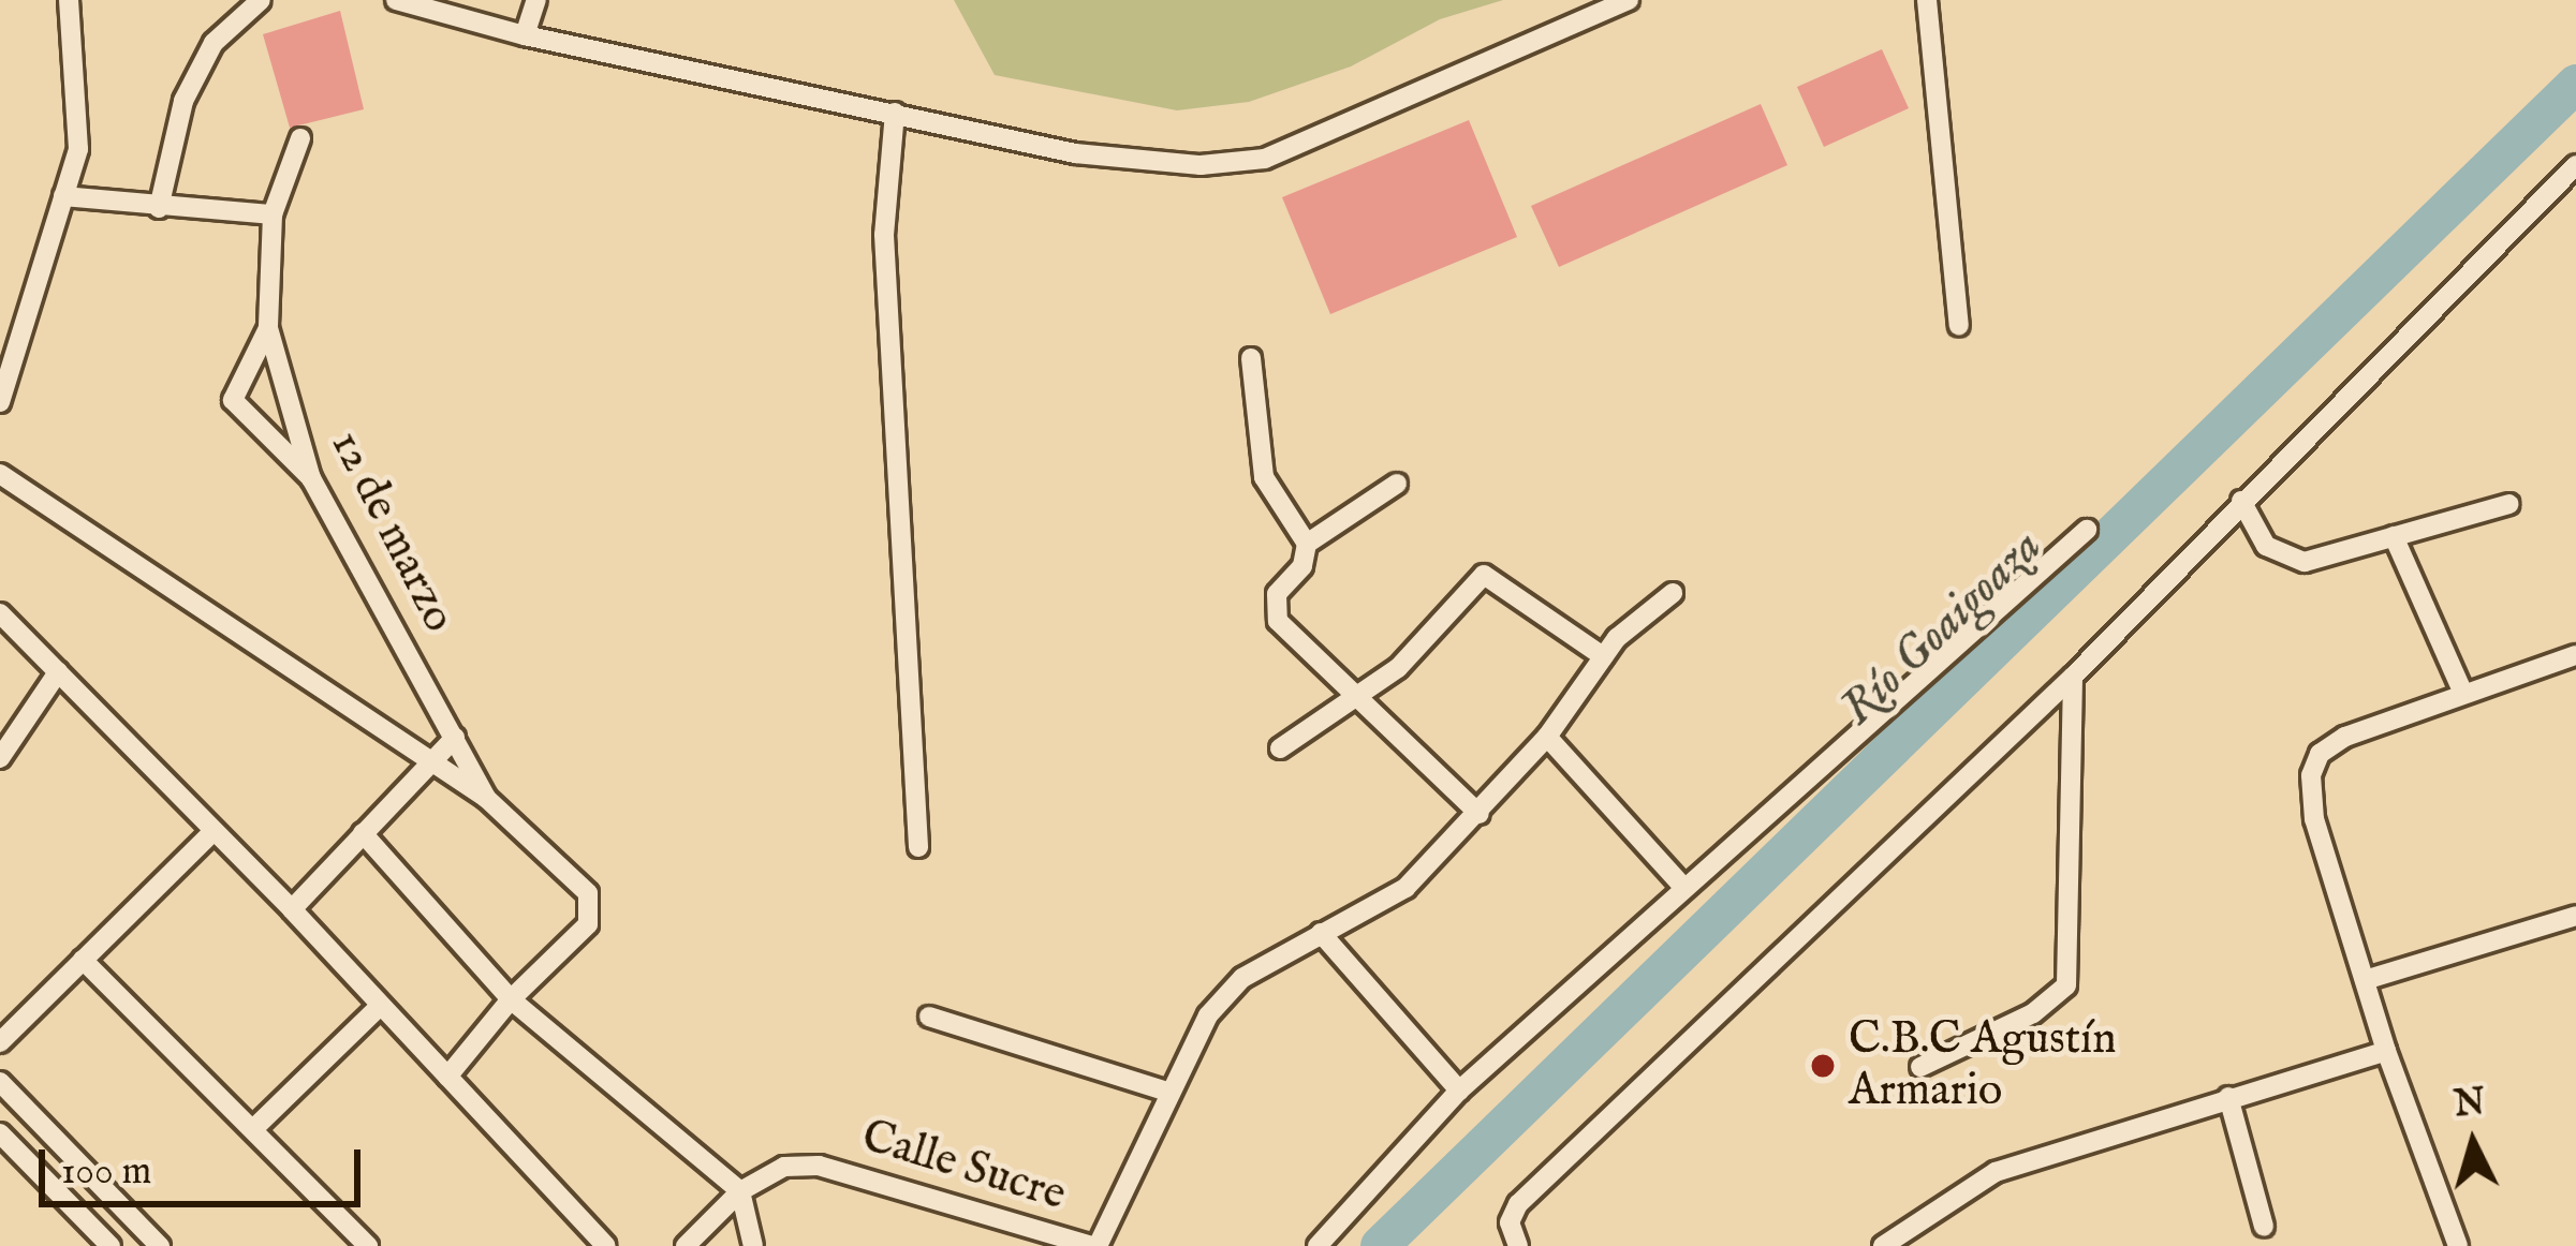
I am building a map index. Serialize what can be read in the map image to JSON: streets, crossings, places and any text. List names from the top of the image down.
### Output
{
  "streets": {
    "street": ["12 de marzo", "Calle Sucre"]
  },
  "water": ["Río Goaigoaza"],
  "places": ["C.B.C Agustín Armario"],
  "scale_bar": "100 m",
  "north": "top"
}
